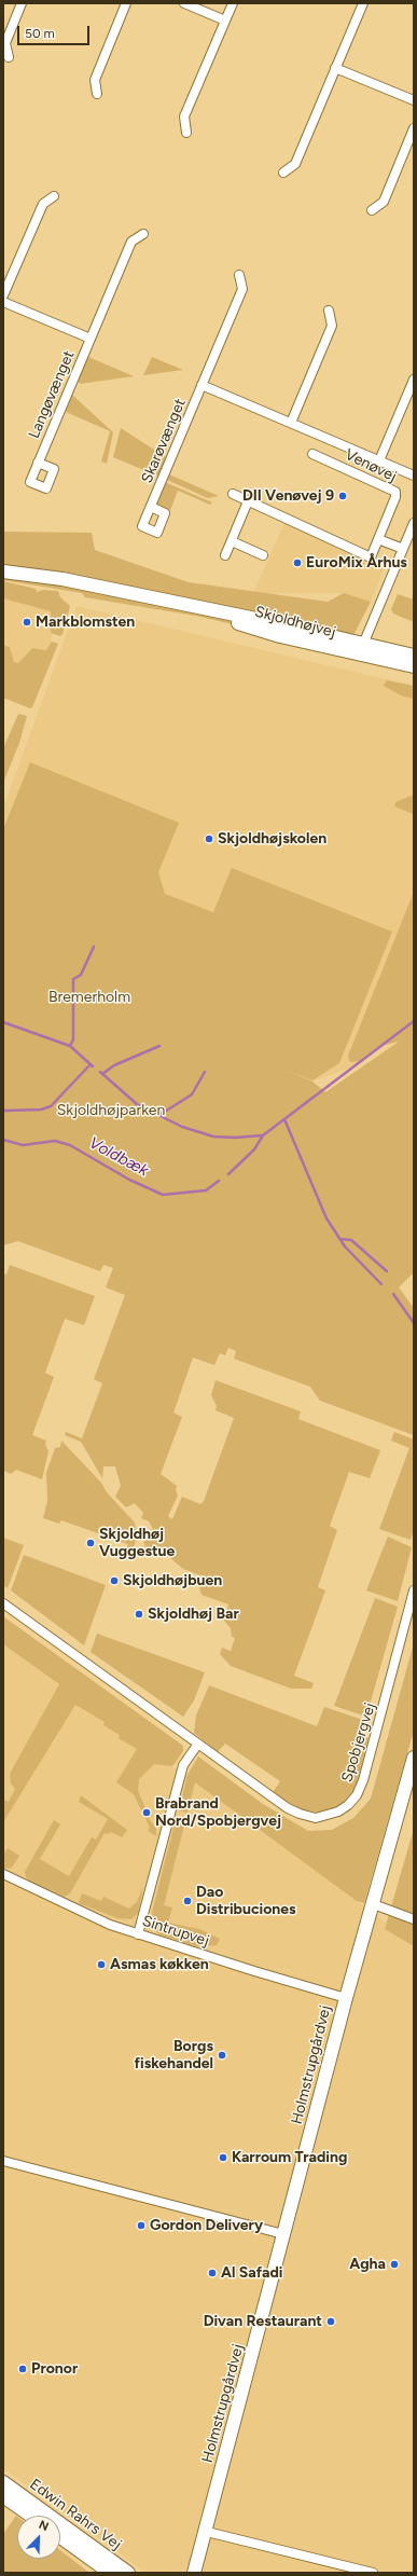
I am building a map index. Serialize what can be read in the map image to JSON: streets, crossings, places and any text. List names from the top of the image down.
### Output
{
  "streets": {
    "street": [
      "Langøvænget",
      "Skarøvænget",
      "Venøvej",
      "Skjoldhøjvej",
      "Spobjergvej",
      "Sintrupvej",
      "Holmstrupgårdvej",
      "Edwin Rahrs Vej"
    ]
  },
  "crossings": [
    ["Sintrupvej", "Holmstrupgårdvej"]
  ],
  "water": ["Voldbæk"],
  "parks": ["Bremerholm", "Skjoldhøjparken"],
  "places": [
    "DII Venøvej 9",
    "EuroMix Århus",
    "Markblomsten",
    "Skjoldhøjskolen",
    "Skjoldhøj Vuggestue",
    "Skjoldhøjbuen",
    "Skjoldhøj Bar",
    "Brabrand Nord/Spobjergvej",
    "Dao Distribuciones",
    "Asmas køkken",
    "Borgs fiskehandel",
    "Karroum Trading",
    "Gordon Delivery",
    "Agha",
    "Al Safadi",
    "Divan Restaurant",
    "Pronor"
  ],
  "scale_bar": "50 m",
  "north": "top right"
}
